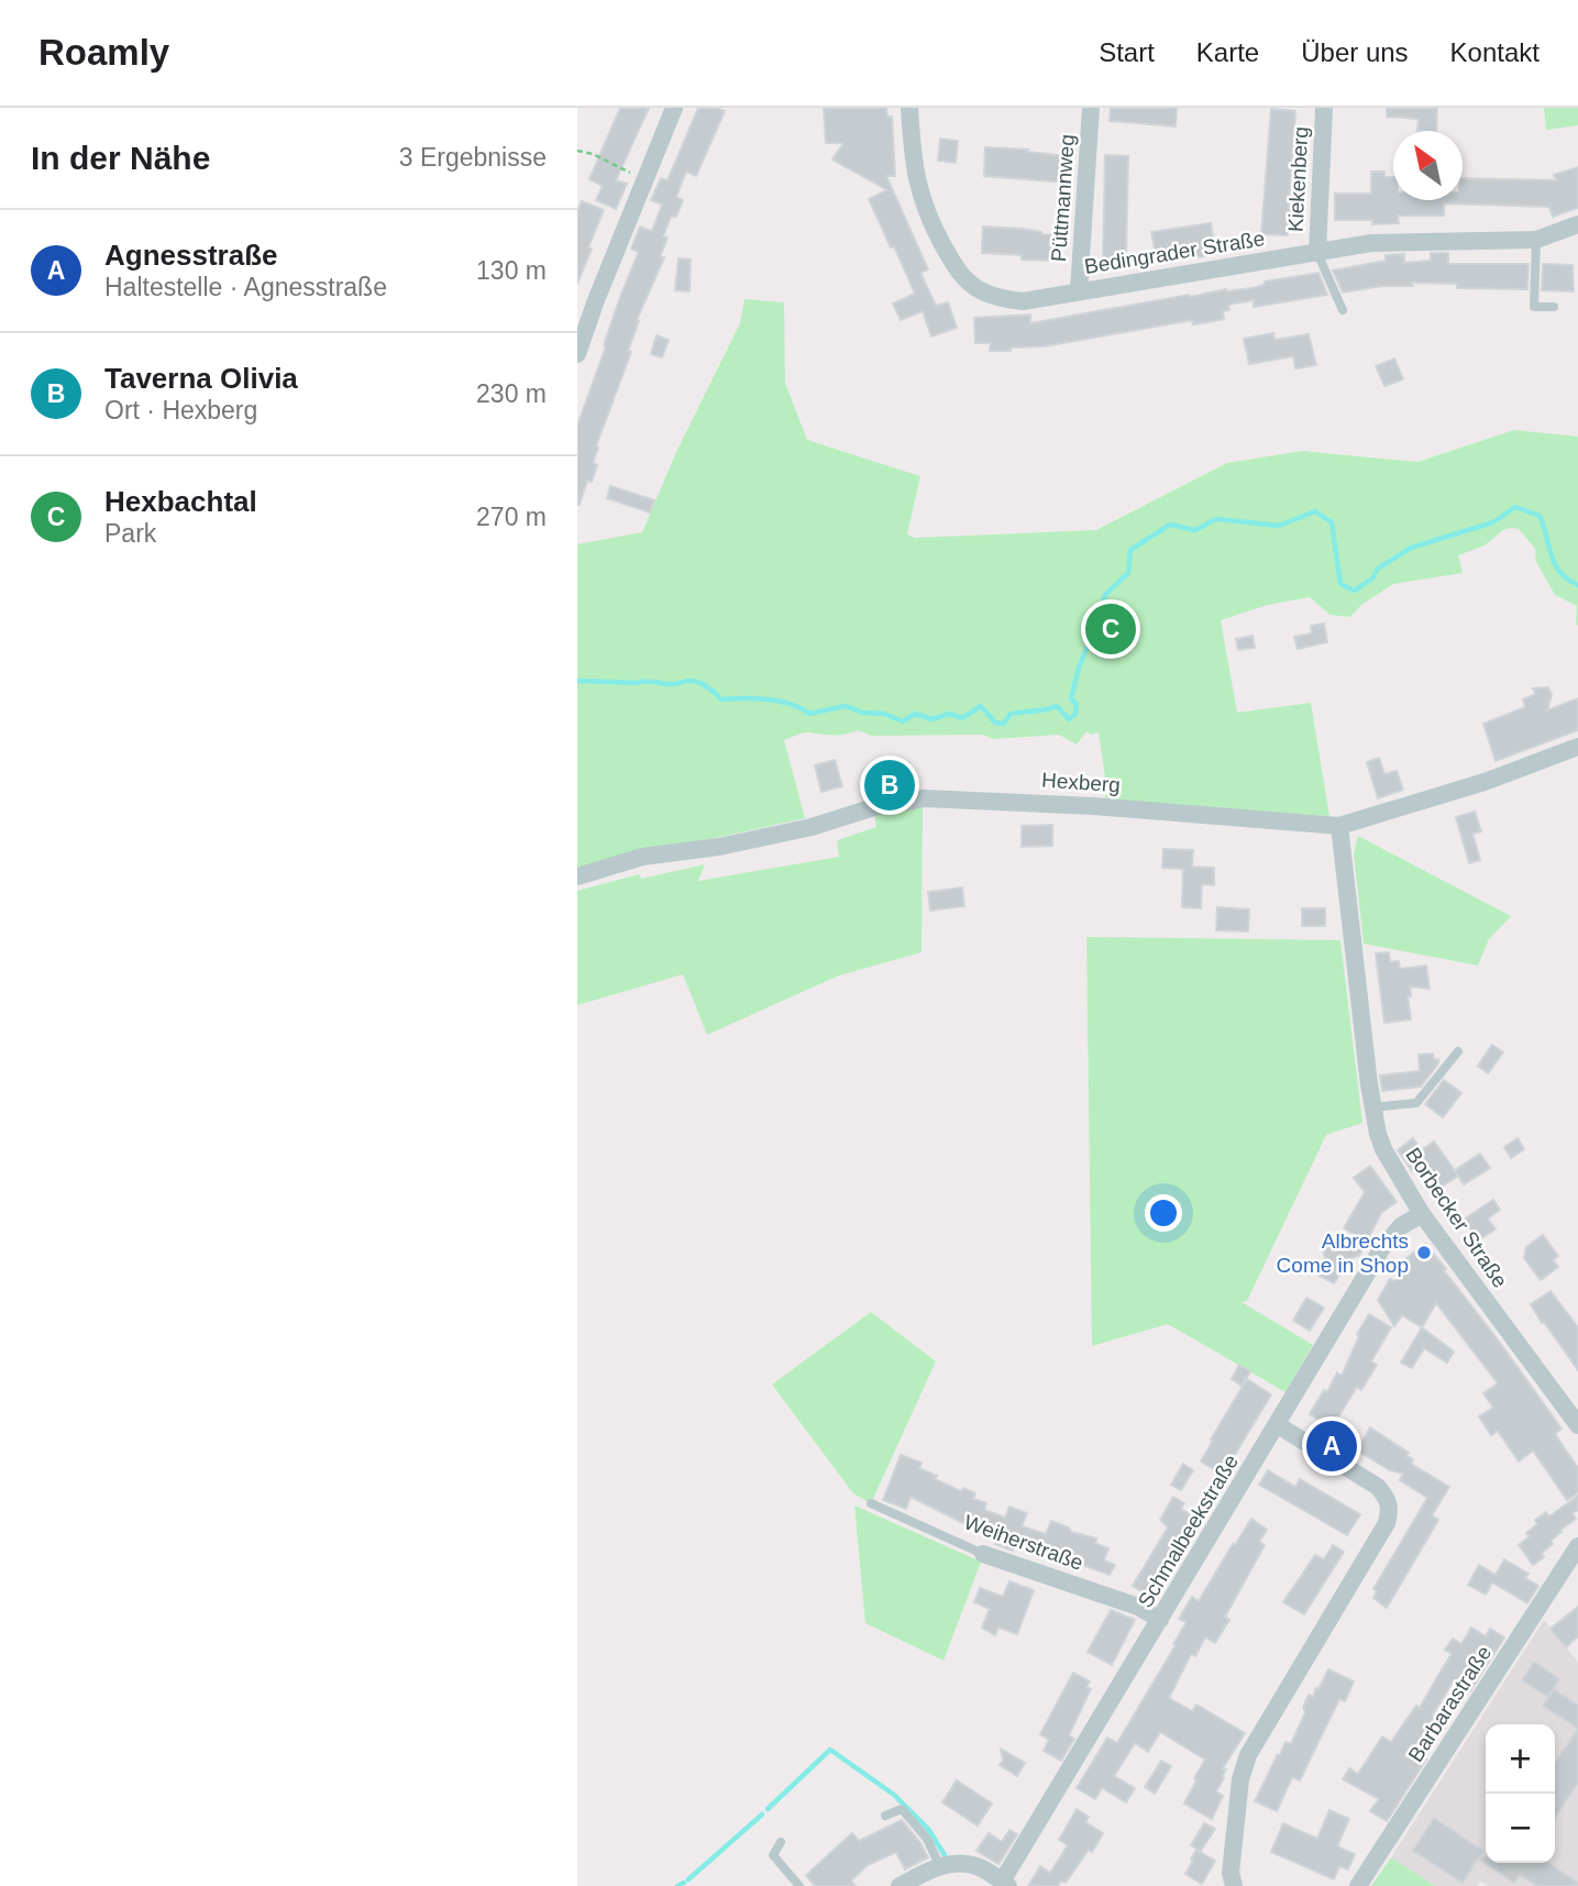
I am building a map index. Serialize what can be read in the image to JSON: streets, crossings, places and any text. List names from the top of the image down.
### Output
{
  "streets": {
    "street": [
      "Kiekenberg",
      "Püttmannweg",
      "Bedingrader Straße",
      "Hexberg",
      "Borbecker Straße",
      "Schmalbeekstraße",
      "Weiherstraße",
      "Barbarastraße"
    ]
  },
  "crossings": [
    ["Kiekenberg", "Bedingrader Straße"],
    ["Püttmannweg", "Bedingrader Straße"],
    ["Hexberg", "Borbecker Straße"],
    ["Borbecker Straße", "Schmalbeekstraße"],
    ["Schmalbeekstraße", "Weiherstraße"]
  ],
  "places": ["Albrechts Come in Shop"],
  "north": "top left",
  "page": {
    "header": "Roamly",
    "nav": [
      "Start",
      "Karte",
      "Über uns",
      "Kontakt"
    ],
    "heading": ["In der Nähe", "3 Ergebnisse"],
    "list": [
      {
        "mark": "A",
        "name": "Agnesstraße",
        "note": "Haltestelle · Agnesstraße",
        "value": "130 m"
      },
      {
        "mark": "B",
        "name": "Taverna Olivia",
        "note": "Ort · Hexberg",
        "value": "230 m"
      },
      {
        "mark": "C",
        "name": "Hexbachtal",
        "note": "Park",
        "value": "270 m"
      }
    ],
    "pins": ["C", "B", "A"],
    "map_buttons": ["+", "−"]
  }
}
